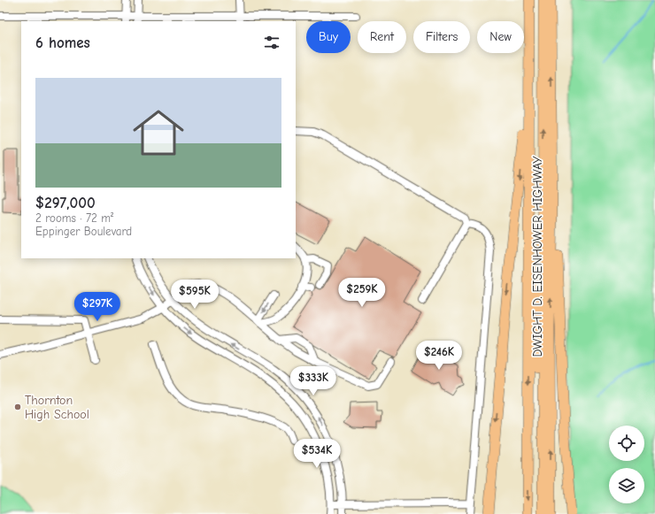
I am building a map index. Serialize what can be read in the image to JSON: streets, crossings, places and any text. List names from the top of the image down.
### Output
{
  "streets": {
    "highway": ["DWIGHT D. EISENHOWER HIGHWAY"]
  },
  "places": ["Thornton High School"],
  "page": {
    "chip": [
      "Buy",
      "Rent",
      "Filters",
      "New"
    ],
    "heading": "6 homes",
    "list": [
      {
        "name": "$297,000",
        "note": "2 rooms · 72 m² · Eppinger Boulevard"
      }
    ],
    "price": [
      "$259K",
      "$595K",
      "$297K",
      "$246K",
      "$333K",
      "$534K"
    ]
  }
}
